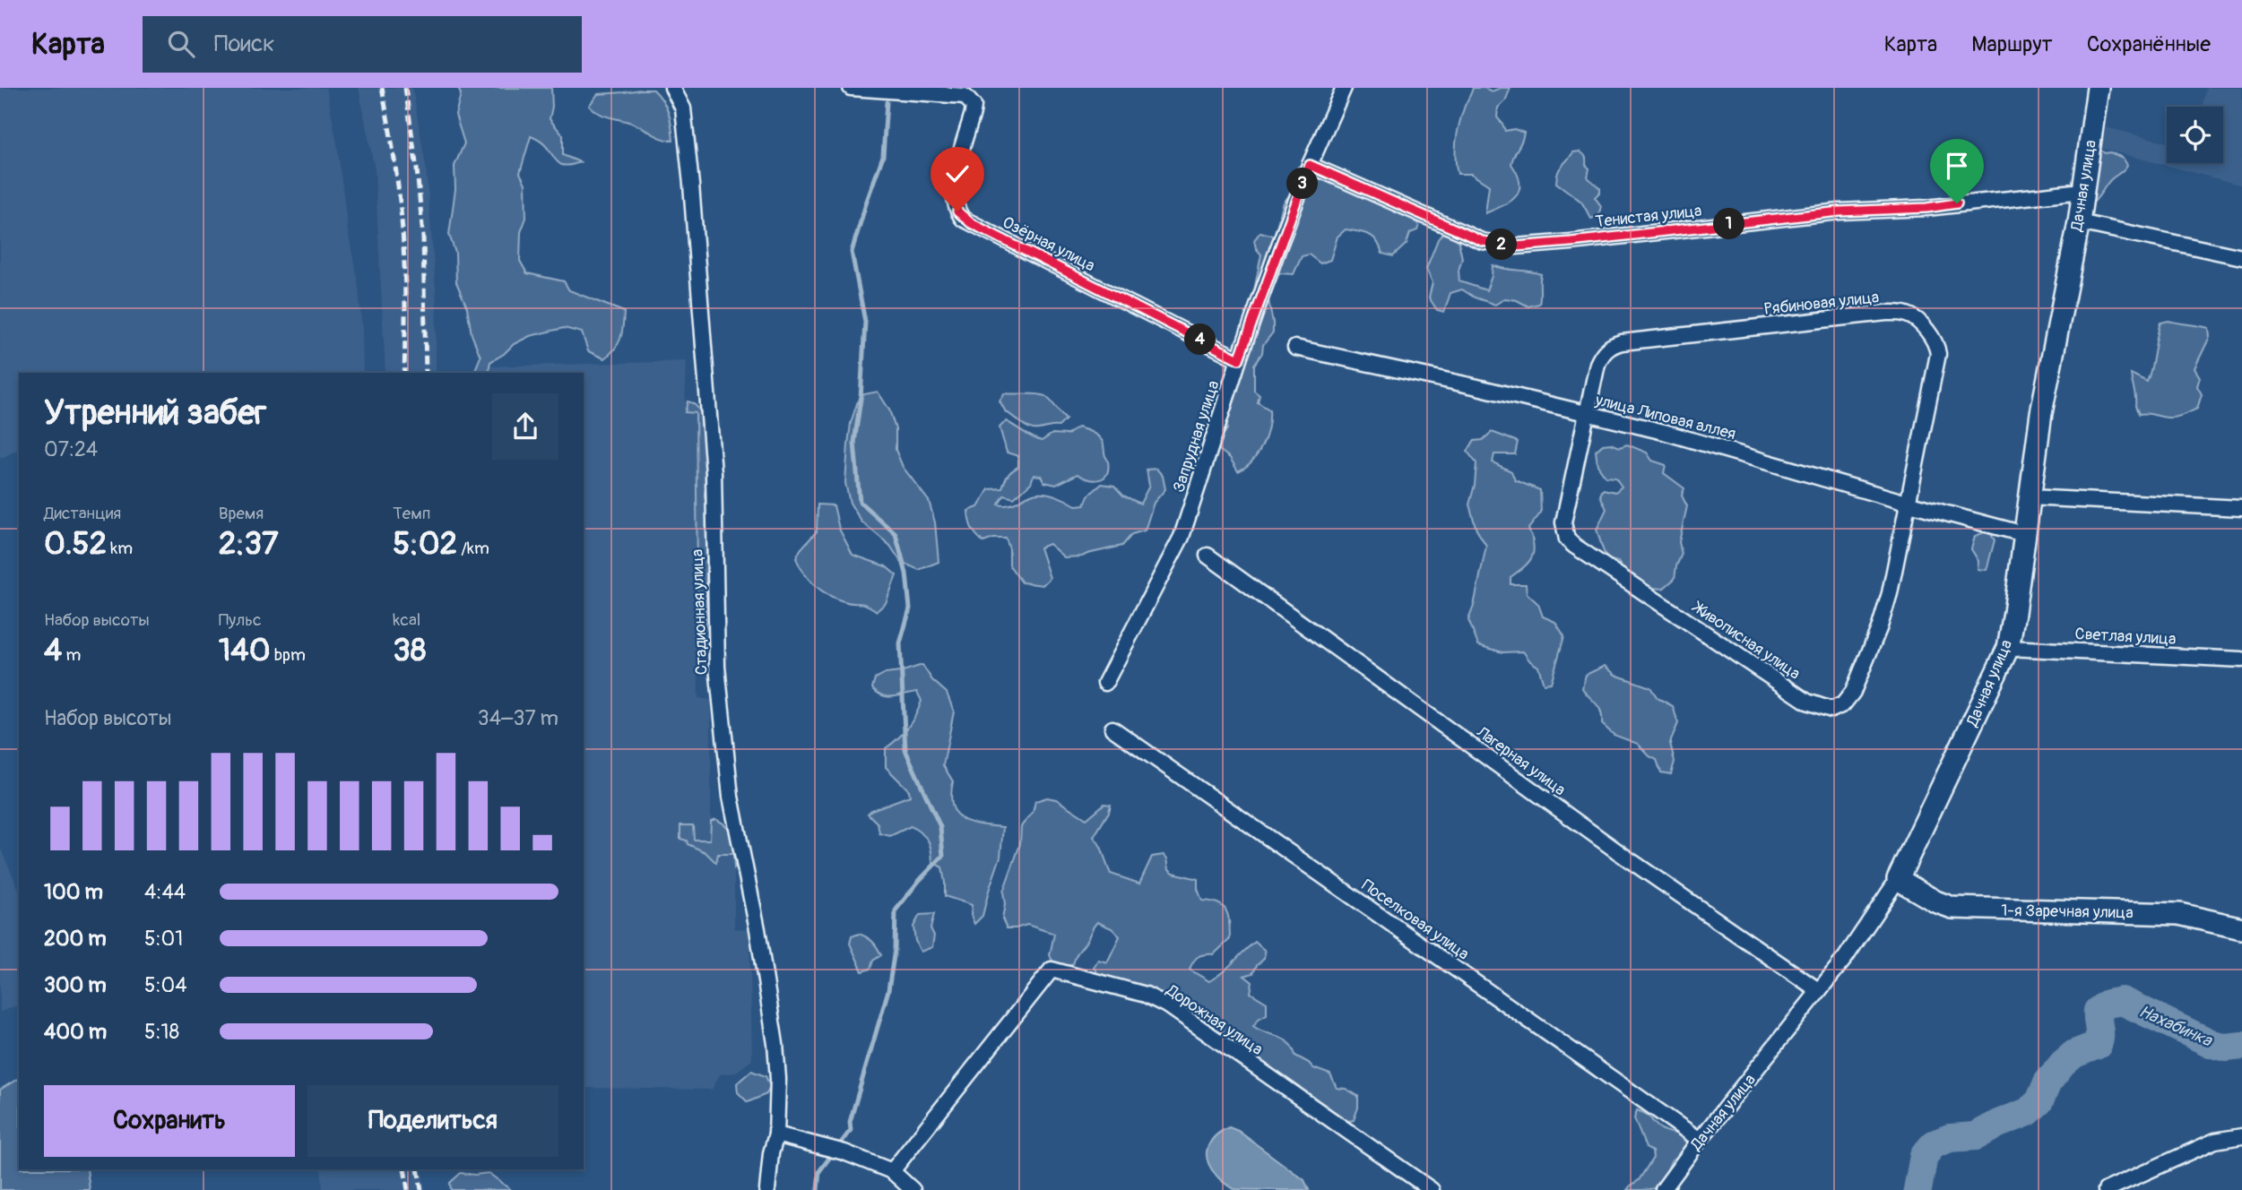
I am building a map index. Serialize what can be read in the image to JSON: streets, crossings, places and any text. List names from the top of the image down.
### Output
{
  "streets": {
    "street": [
      "Дачная улица",
      "Тенистая улица",
      "Озёрная улица",
      "Рябиновая улица",
      "улица Липовая аллея",
      "Запрудная улица",
      "Стадионная улица",
      "Светлая улица",
      "Живописная улица",
      "Лагерная улица",
      "1-я Заречная улица",
      "Поселковая улица",
      "Дорожная улица"
    ]
  },
  "crossings": [
    ["Дачная улица", "Тенистая улица"],
    ["Дачная улица", "улица Липовая аллея"],
    ["Дачная улица", "Светлая улица"],
    ["Дачная улица", "Лагерная улица"],
    ["Дачная улица", "1-я Заречная улица"],
    ["Дачная улица", "Поселковая улица"],
    ["Тенистая улица", "Запрудная улица"],
    ["Озёрная улица", "Запрудная улица"],
    ["Рябиновая улица", "улица Липовая аллея"],
    ["Рябиновая улица", "Живописная улица"],
    ["улица Липовая аллея", "Живописная улица"]
  ],
  "water": ["Нахабинка"],
  "page": {
    "header": "Карта",
    "search": "Поиск",
    "nav": ["Карта", "Маршрут", "Сохранённые"],
    "pins": [
      "3",
      "1",
      "2",
      "4"
    ],
    "heading": ["Утренний забег", "07:24"],
    "stats": [
      ["Дистанция", "0.52 km"],
      ["Время", "2:37"],
      ["Темп", "5:02 /km"],
      ["Набор высоты", "4 m"],
      ["Пульс", "140 bpm"],
      ["kcal", "38"]
    ],
    "chart": ["Набор высоты", "34–37 m"],
    "list": [
      {
        "name": "100 m",
        "note": "4:44"
      },
      {
        "name": "200 m",
        "note": "5:01"
      },
      {
        "name": "300 m",
        "note": "5:04"
      },
      {
        "name": "400 m",
        "note": "5:18"
      }
    ],
    "buttons": ["Сохранить", "Поделиться"]
  }
}
